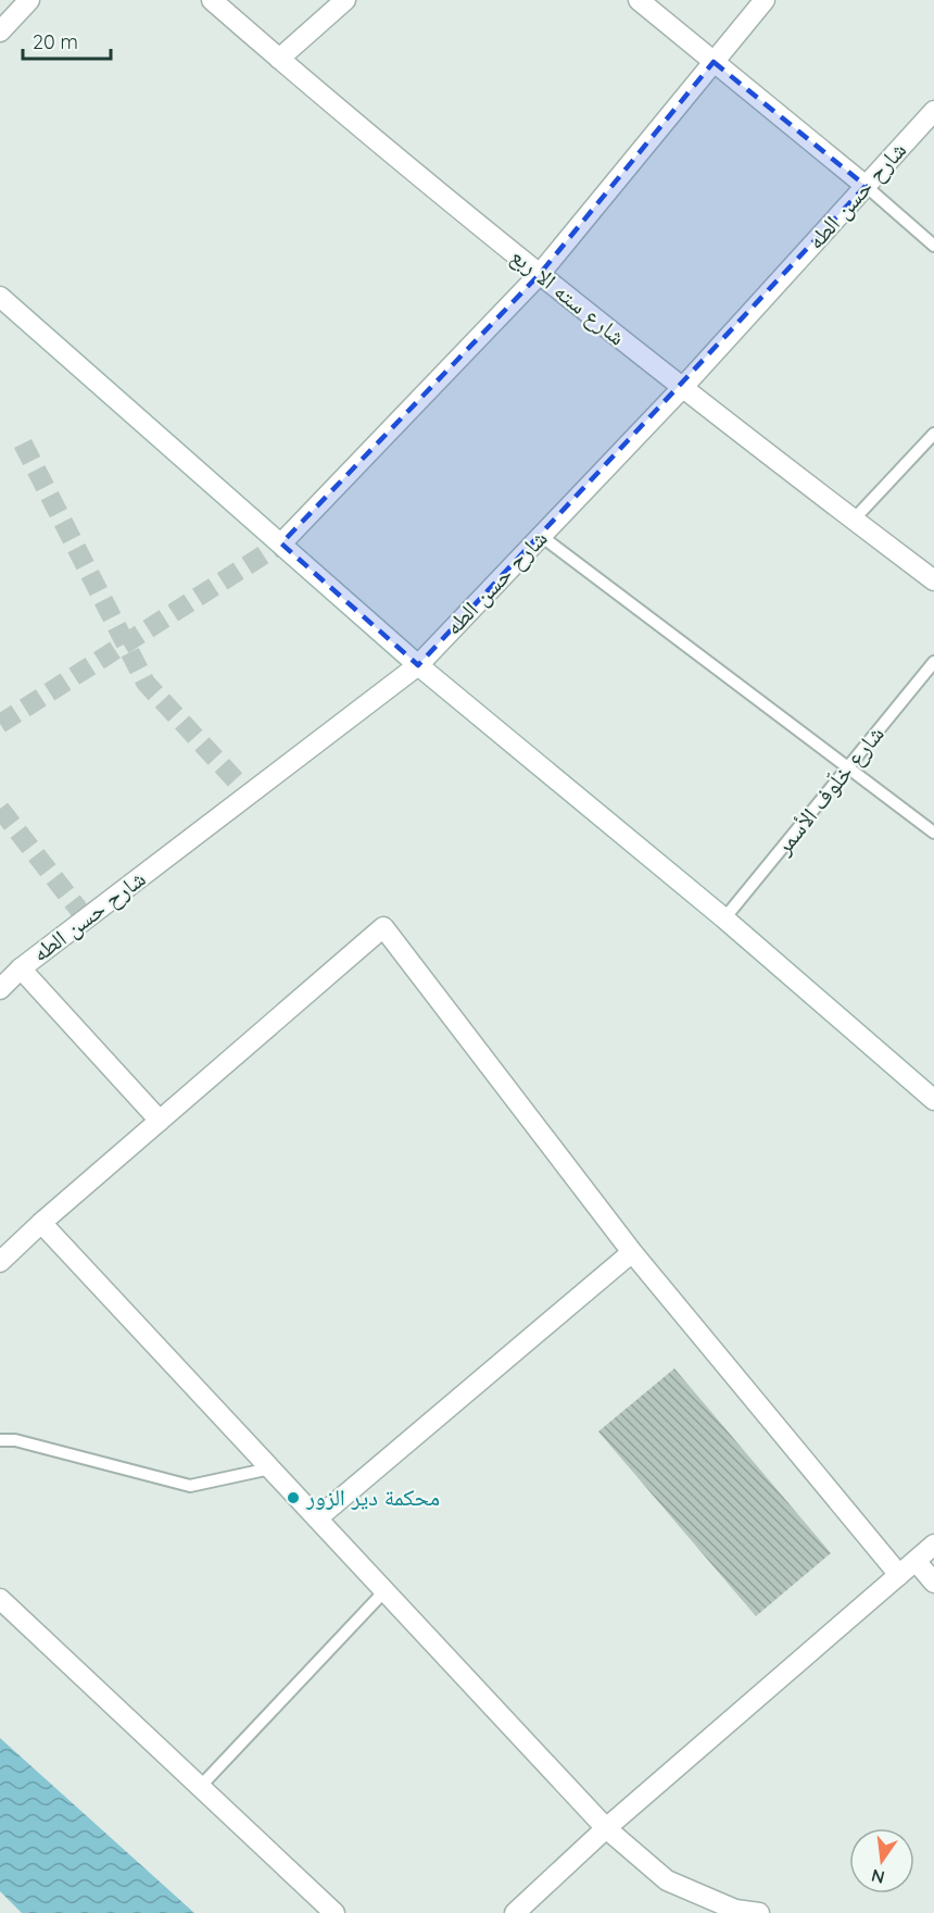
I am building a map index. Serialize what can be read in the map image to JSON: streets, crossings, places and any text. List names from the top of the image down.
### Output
{
  "streets": {
    "street": ["شارح حسن الطه", "شارع سته الا ربع"],
    "lane": ["شارع خلّوف الأسمر"]
  },
  "crossings": [
    ["شارح حسن الطه", "شارع سته الا ربع"]
  ],
  "places": ["محكمة دير الزور"],
  "scale_bar": "20 m",
  "north": "bottom"
}
